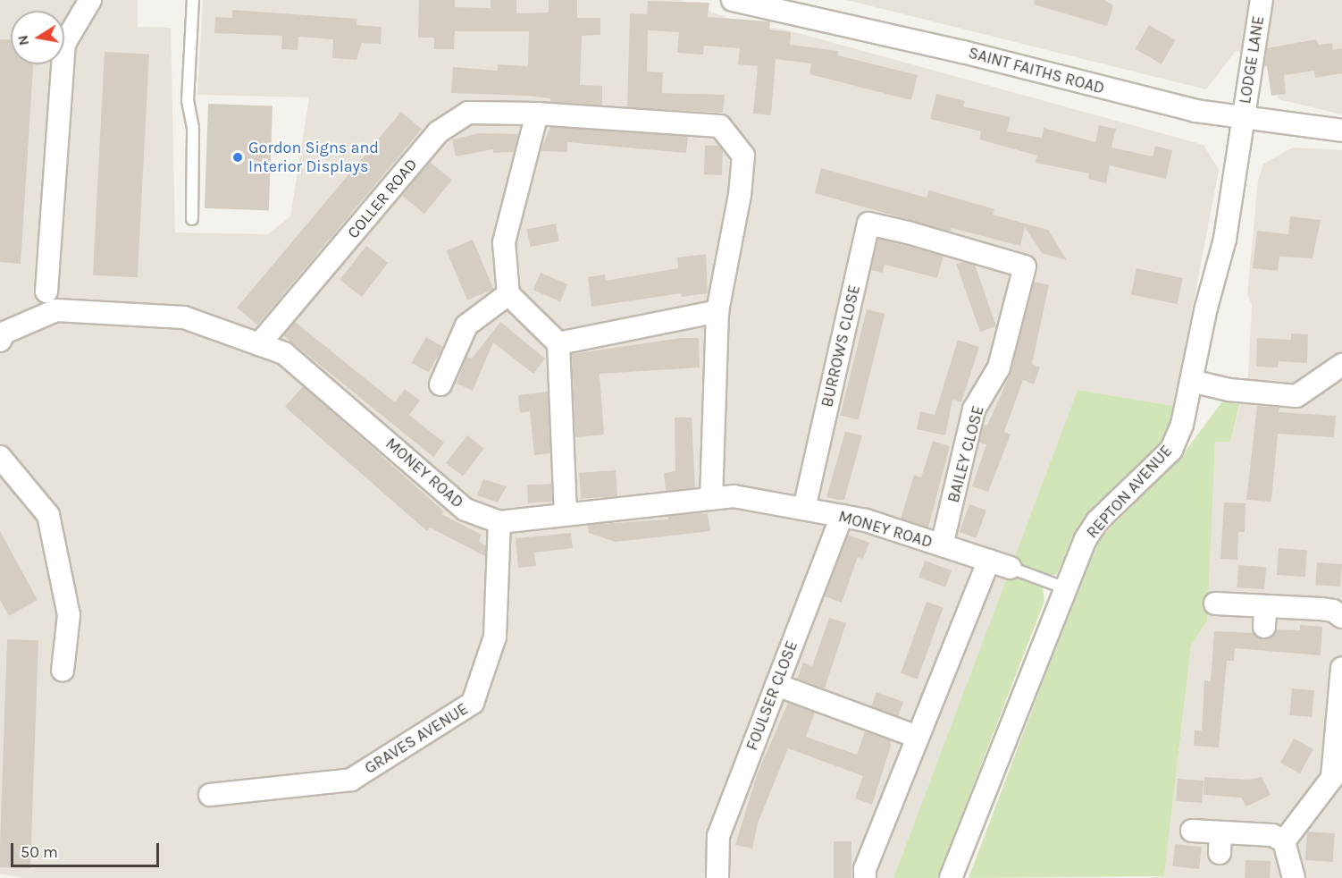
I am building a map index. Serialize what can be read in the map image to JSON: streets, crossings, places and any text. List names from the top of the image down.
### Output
{
  "streets": {
    "street": [
      "LODGE LANE",
      "SAINT FAITHS ROAD",
      "COLLER ROAD",
      "BURROWS CLOSE",
      "BAILEY CLOSE",
      "MONEY ROAD",
      "REPTON AVENUE",
      "FOULSER CLOSE",
      "GRAVES AVENUE"
    ]
  },
  "crossings": [
    ["LODGE LANE", "SAINT FAITHS ROAD"],
    ["LODGE LANE", "REPTON AVENUE"],
    ["SAINT FAITHS ROAD", "REPTON AVENUE"],
    ["COLLER ROAD", "MONEY ROAD"],
    ["BURROWS CLOSE", "BAILEY CLOSE"],
    ["BURROWS CLOSE", "MONEY ROAD"],
    ["BAILEY CLOSE", "MONEY ROAD"],
    ["MONEY ROAD", "FOULSER CLOSE"],
    ["MONEY ROAD", "GRAVES AVENUE"]
  ],
  "places": ["Gordon Signs and Interior Displays"],
  "scale_bar": "50 m",
  "north": "left"
}
